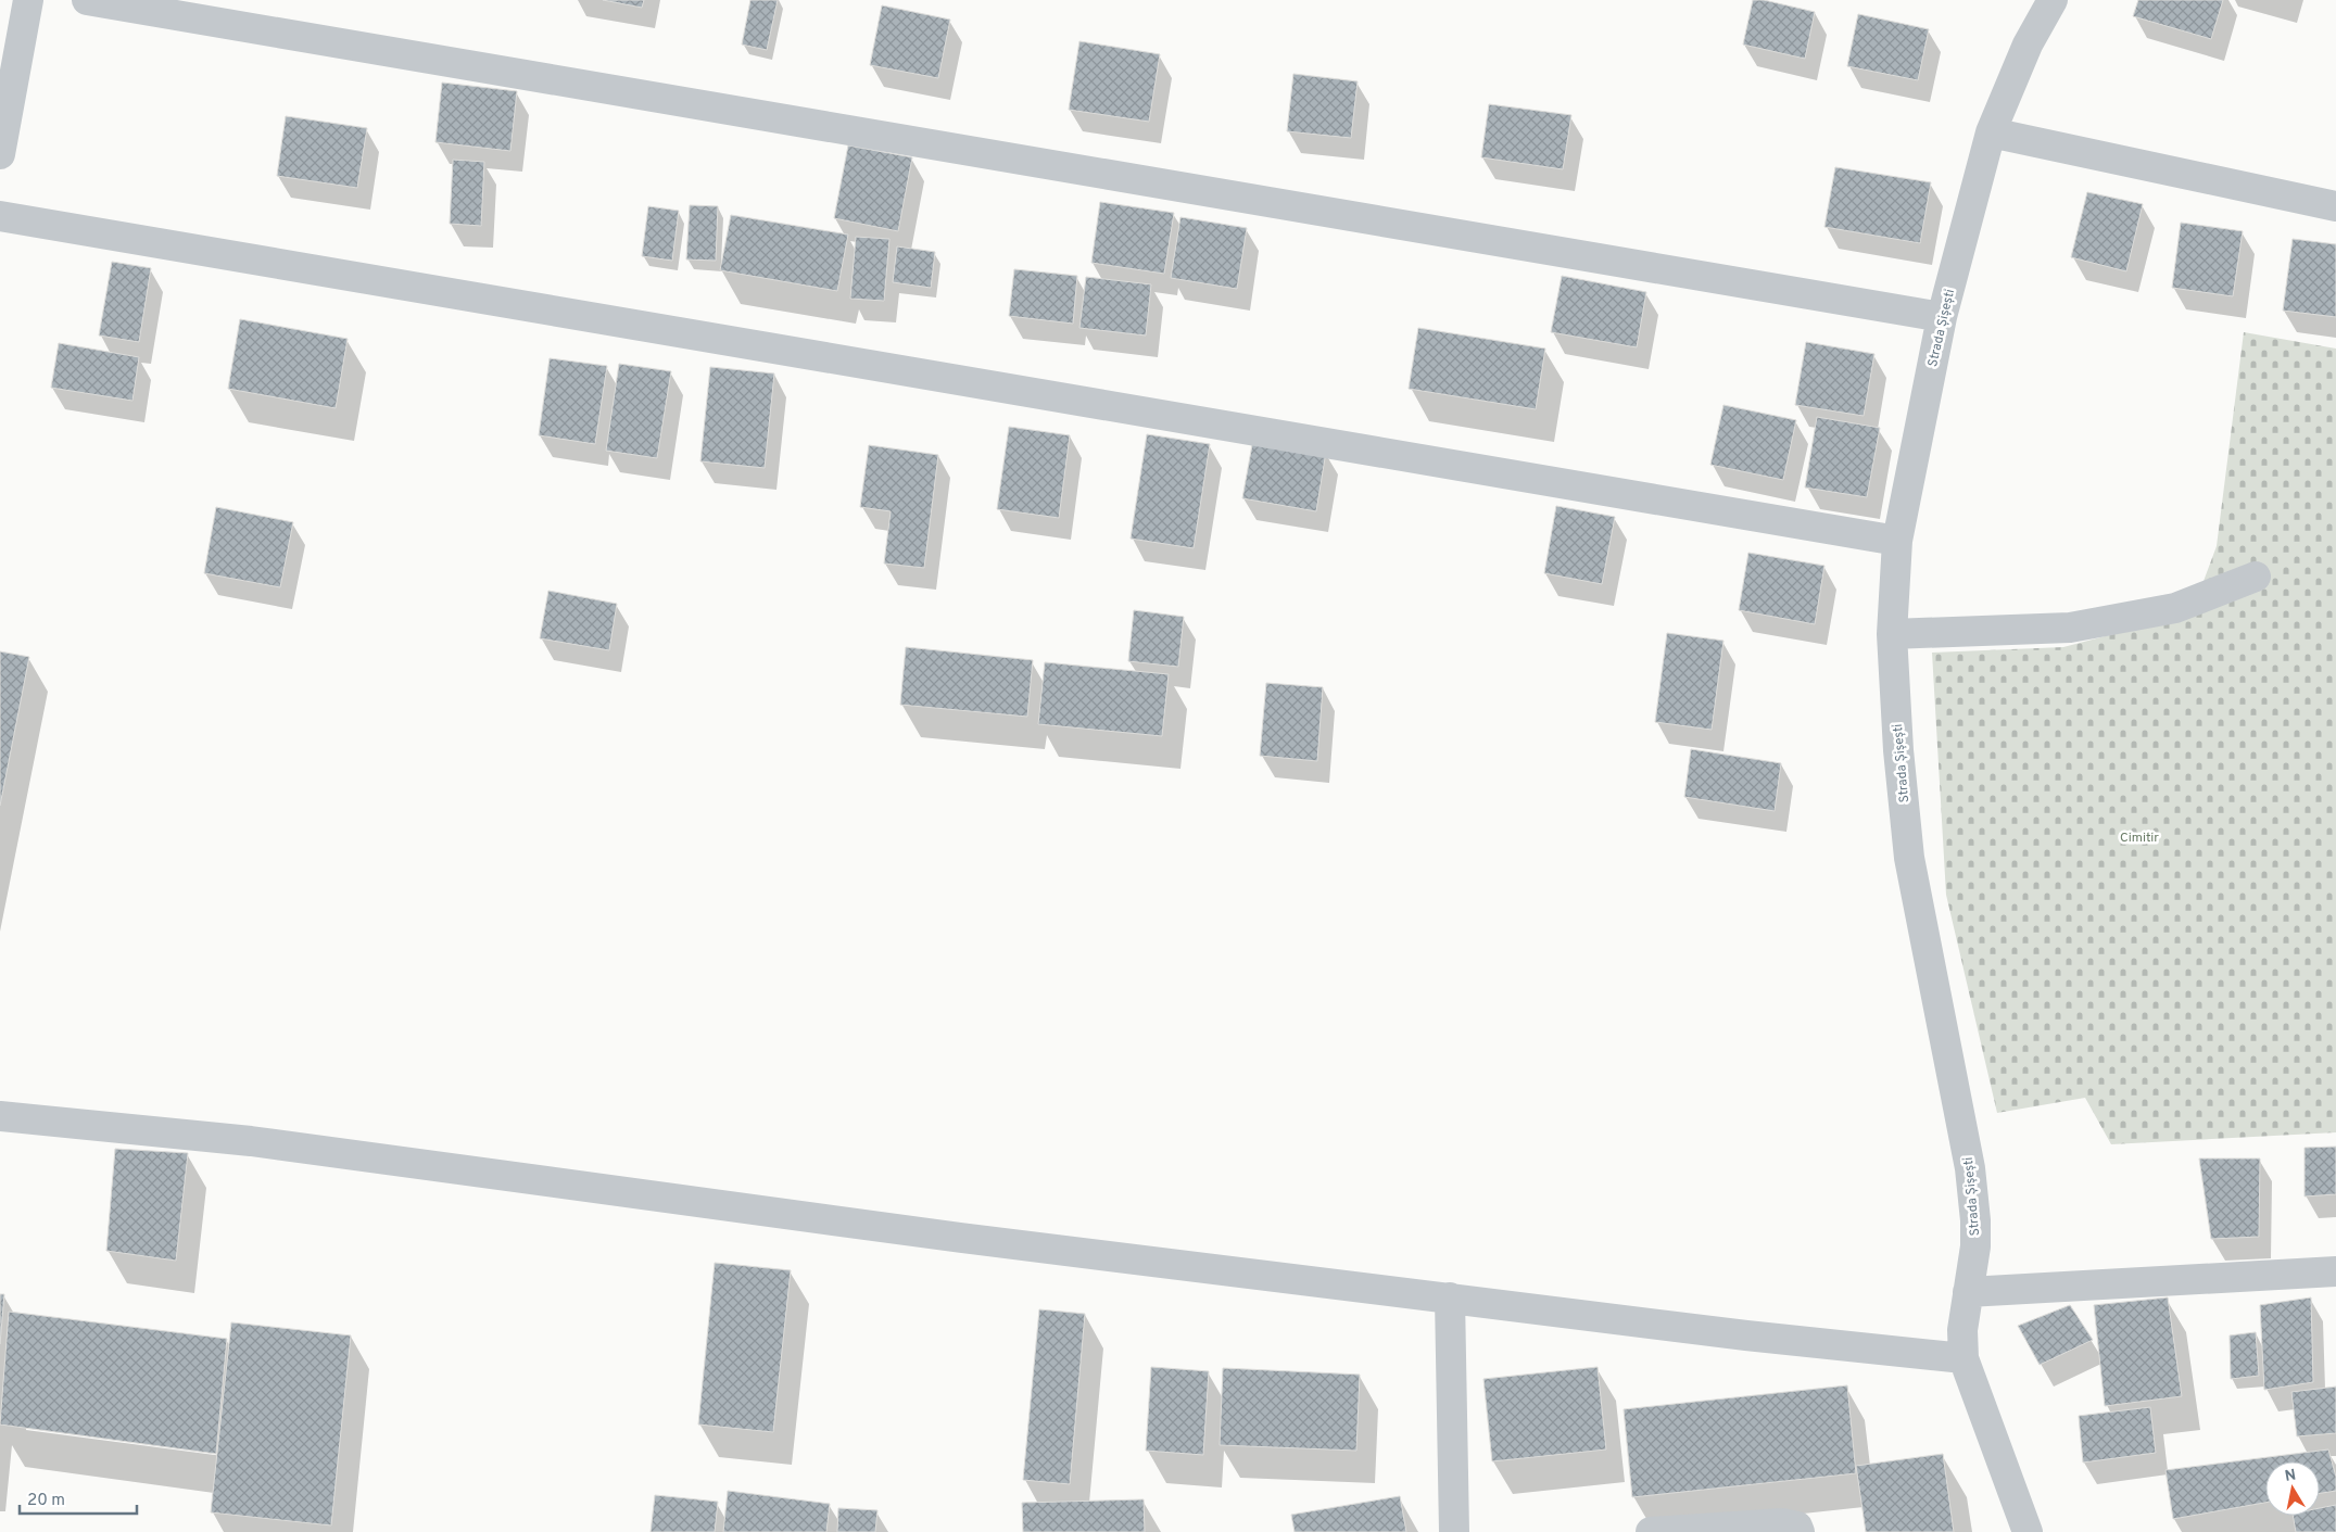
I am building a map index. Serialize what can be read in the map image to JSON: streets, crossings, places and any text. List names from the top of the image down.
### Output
{
  "streets": {
    "street": ["Strada Șișești"]
  },
  "parks": ["Cimitir"],
  "scale_bar": "20 m",
  "north": "top"
}
